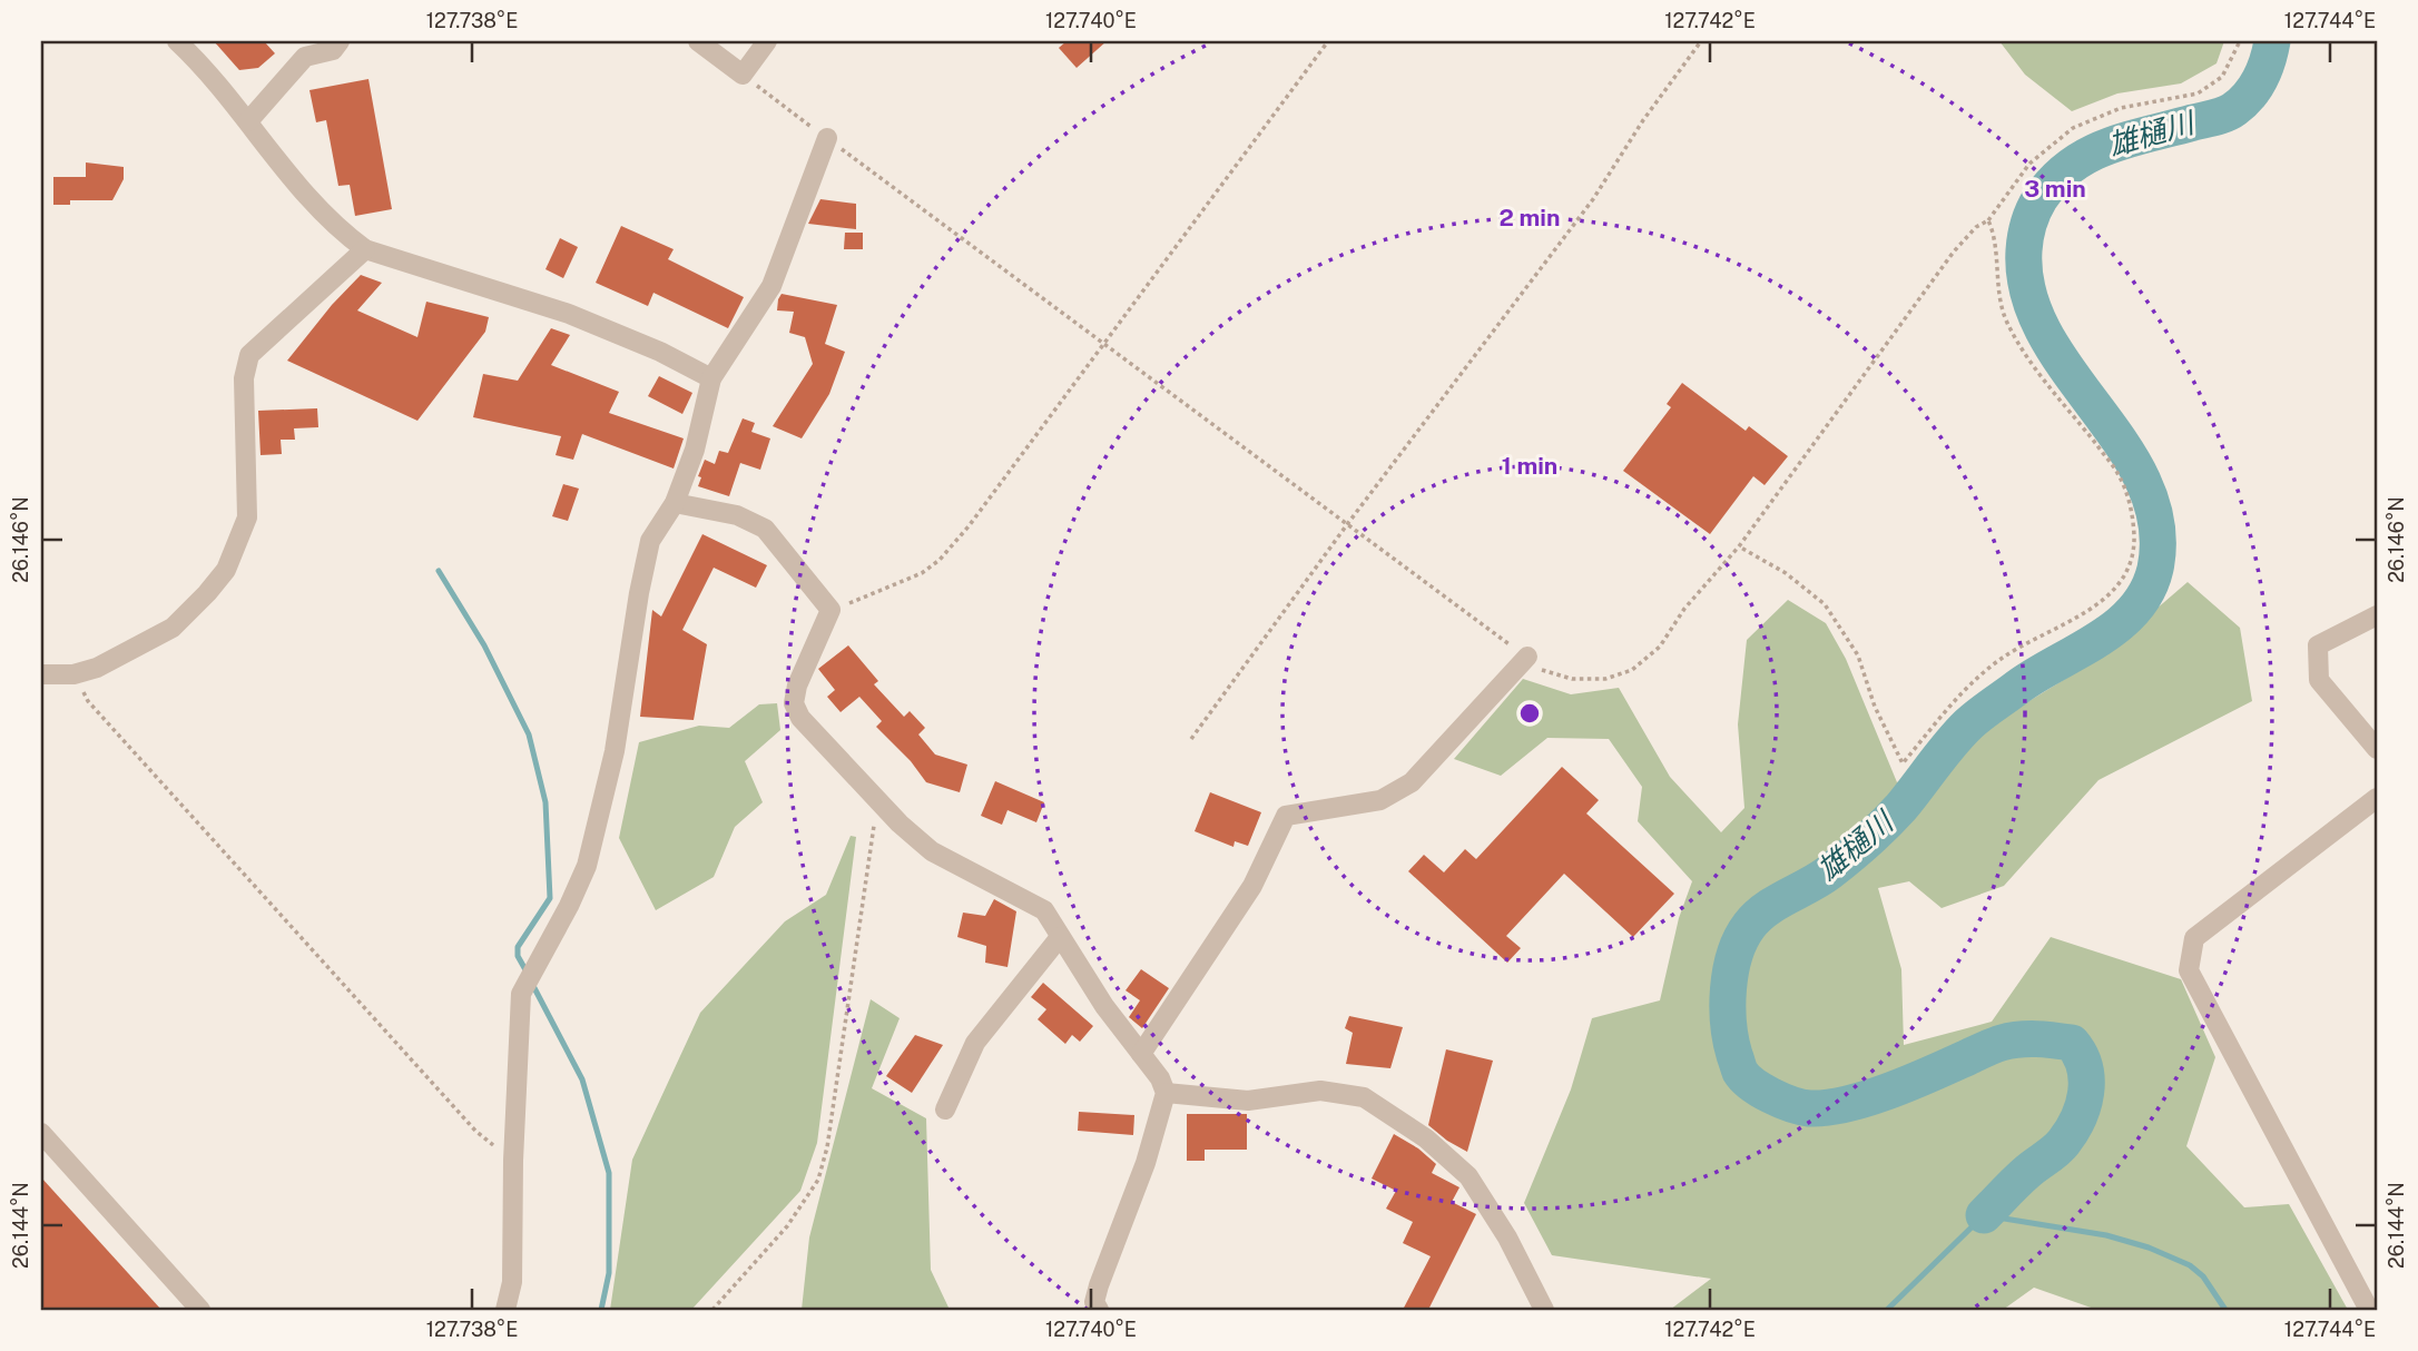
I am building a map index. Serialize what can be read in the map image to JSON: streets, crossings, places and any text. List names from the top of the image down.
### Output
{
  "water": ["雄樋川"],
  "coordinates": [
    "127.738°E",
    "127.740°E",
    "127.742°E",
    "127.744°E",
    "26.146°N",
    "26.144°N"
  ],
  "rings": ["3 min", "2 min", "1 min"]
}
